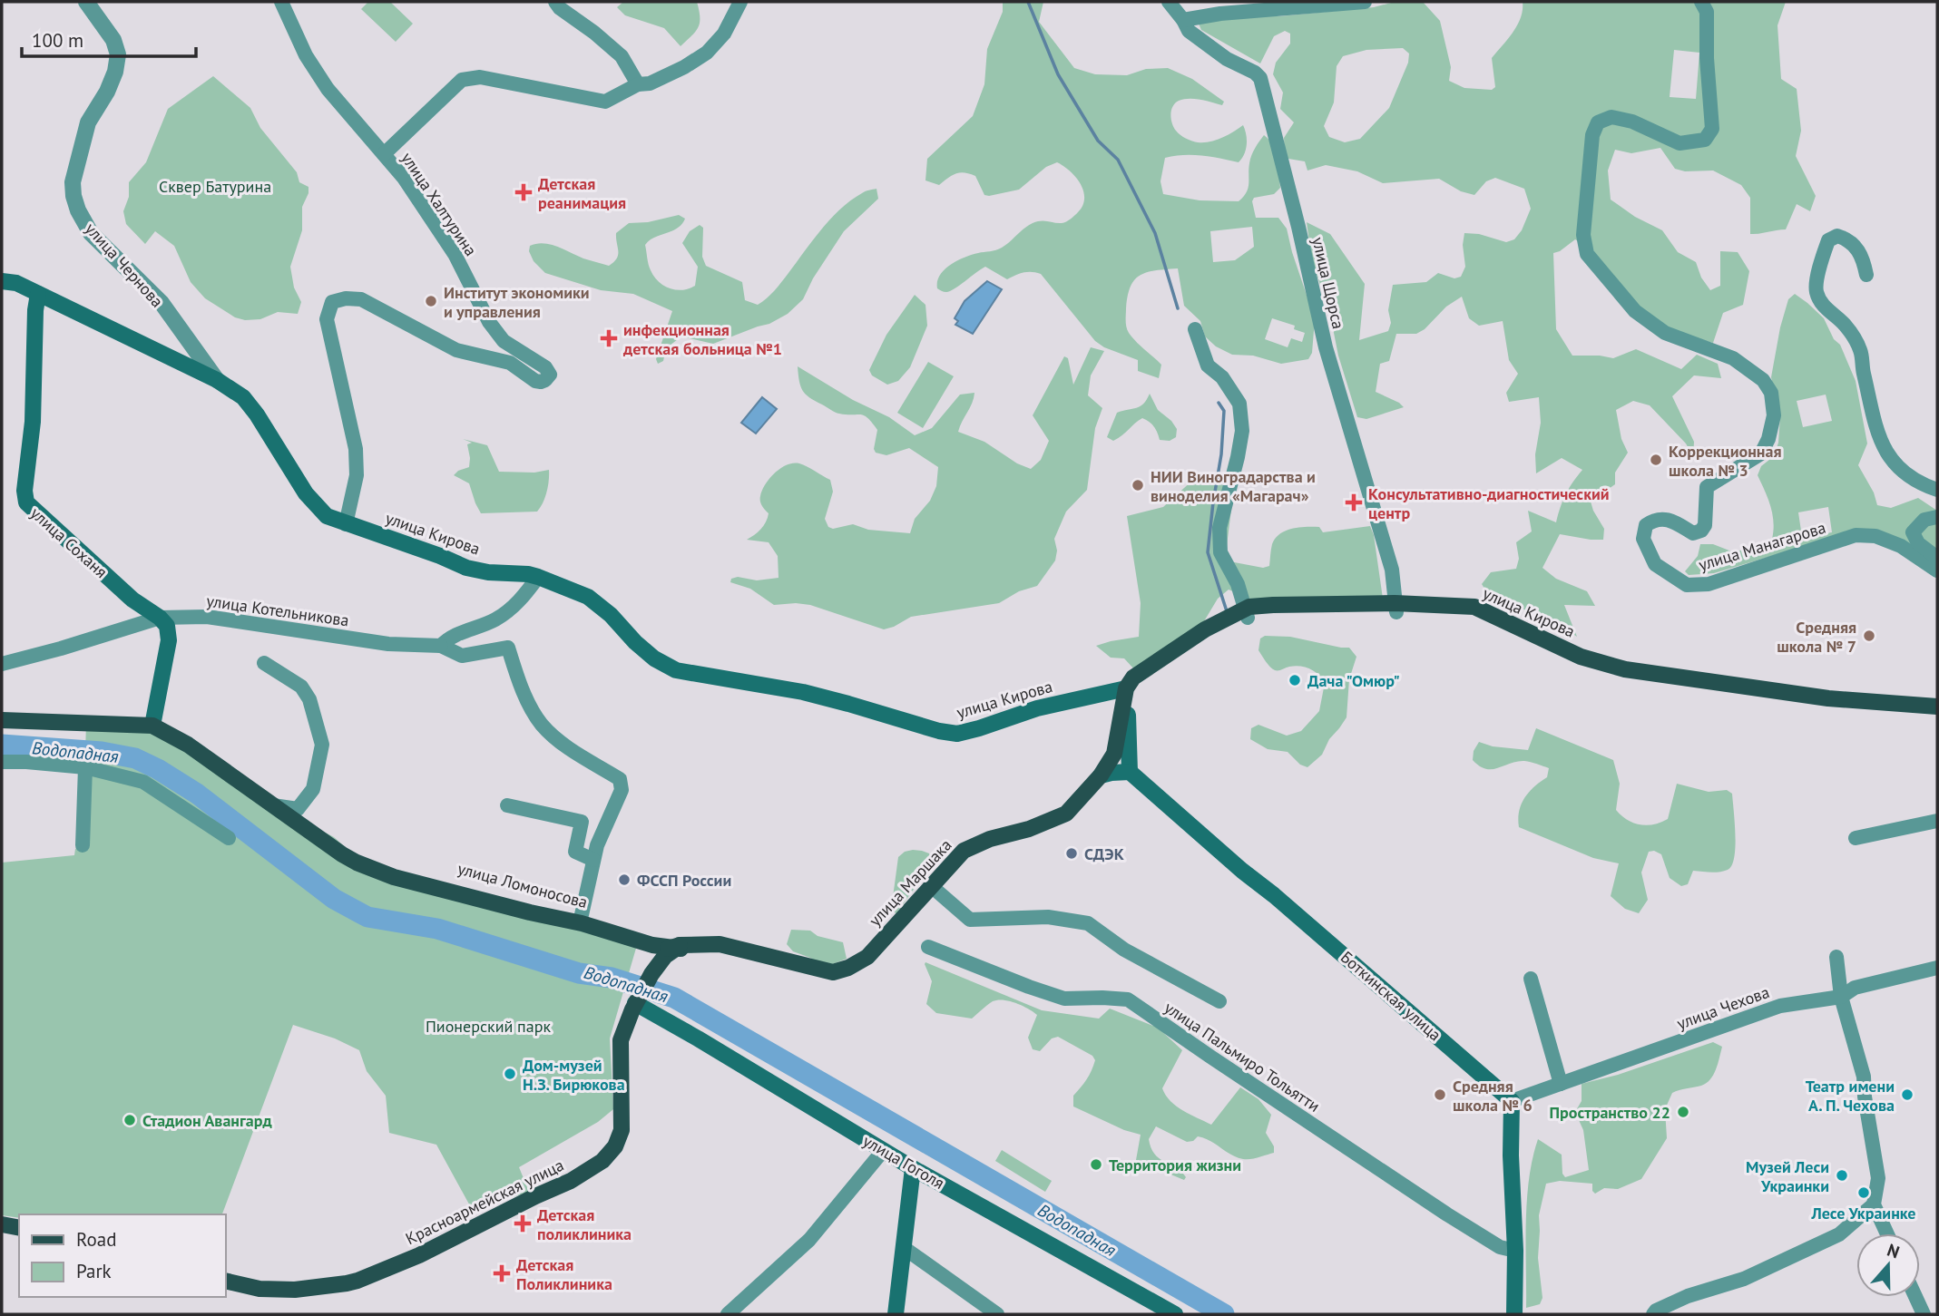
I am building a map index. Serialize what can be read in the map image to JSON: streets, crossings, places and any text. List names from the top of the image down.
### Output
{
  "streets": {
    "main road": [
      "улица Кирова",
      "улица Соханя",
      "улица Маршака",
      "улица Ломоносова",
      "Боткинская улица",
      "улица Гоголя",
      "Красноармейская улица"
    ],
    "street": [
      "улица Халтурина",
      "улица Чернова",
      "улица Щорса",
      "улица Манагарова",
      "улица Котельникова",
      "улица Чехова",
      "улица Пальмиро Тольятти"
    ]
  },
  "crossings": [
    ["улица Халтурина", "улица Кирова"],
    ["улица Чернова", "улица Кирова"],
    ["улица Щорса", "улица Кирова"],
    ["улица Кирова", "улица Соханя"],
    ["улица Кирова", "улица Маршака"],
    ["улица Соханя", "улица Котельникова"],
    ["улица Маршака", "улица Ломоносова"],
    ["Боткинская улица", "улица Чехова"],
    ["улица Гоголя", "Красноармейская улица"]
  ],
  "water": ["Водопадная"],
  "parks": ["Сквер Батурина", "Пионерский парк"],
  "places": {
    "health": [
      "Детская реанимация",
      "инфекционная детская больница №1",
      "Консультативно-диагностический центр",
      "Детская поликлиника",
      "Детская Поликлиника"
    ],
    "other": [
      "Институт экономики и управления",
      "Коррекционная школа № 3",
      "НИИ Виноградарства и виноделия «Магарач»",
      "Средняя школа № 7",
      "Дача \"Омюр\"",
      "СДЭК",
      "ФССП России",
      "Дом-музей Н.З. Бирюкова",
      "Средняя школа № 6",
      "Театр имени А. П. Чехова",
      "Пространство 22",
      "Стадион Авангард",
      "Территория жизни",
      "Музей Леси Украинки",
      "Лесе Украинке"
    ]
  },
  "legend": ["Road", "Park"],
  "scale_bar": "100 m",
  "north": "top"
}
